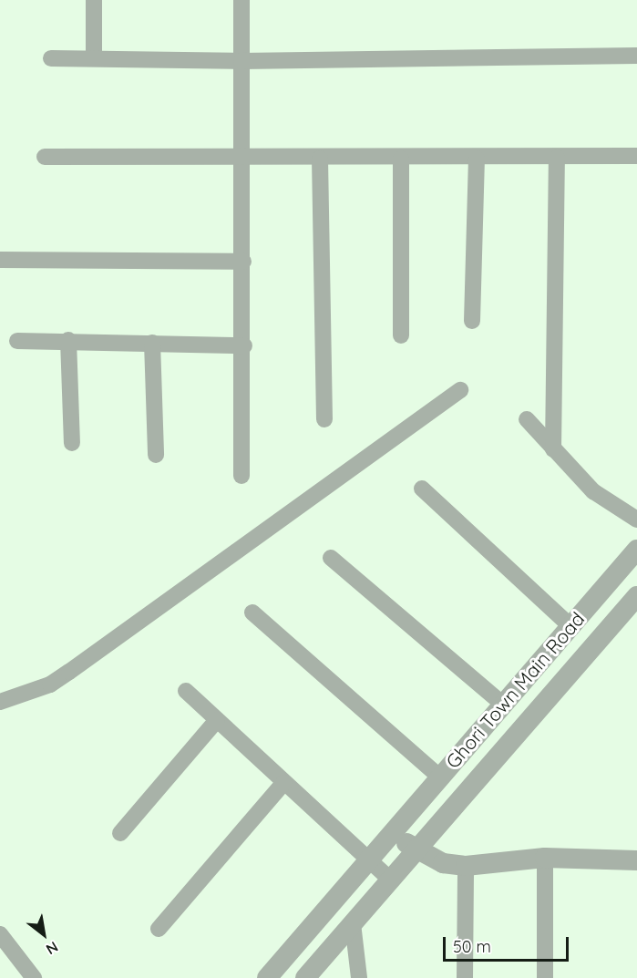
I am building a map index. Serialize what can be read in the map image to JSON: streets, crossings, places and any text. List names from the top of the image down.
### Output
{
  "streets": {
    "street": ["Ghori Town Main Road"]
  },
  "scale_bar": "50 m",
  "north": "bottom right"
}
